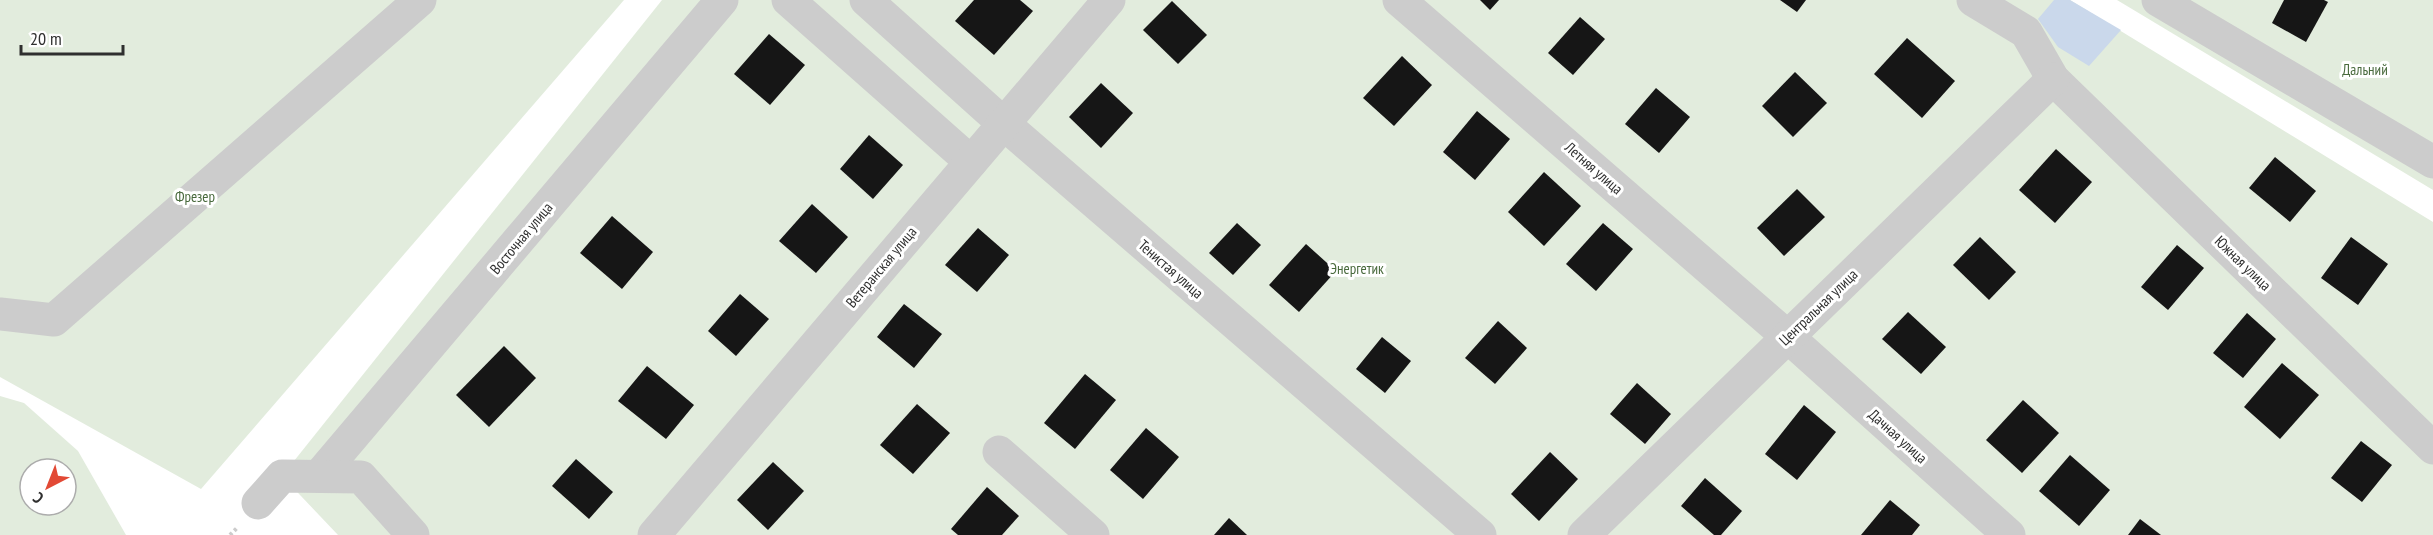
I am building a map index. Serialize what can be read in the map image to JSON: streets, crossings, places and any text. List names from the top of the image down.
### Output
{
  "streets": {
    "street": [
      "Летняя улица",
      "Восточная улица",
      "Южная улица",
      "Ветеранская улица",
      "Тенистая улица",
      "Центральная улица",
      "Дачная улица"
    ]
  },
  "crossings": [
    ["Летняя улица", "Центральная улица"],
    ["Летняя улица", "Дачная улица"],
    ["Южная улица", "Центральная улица"],
    ["Ветеранская улица", "Тенистая улица"],
    ["Центральная улица", "Дачная улица"]
  ],
  "parks": ["Дальний", "Фрезер", "Энергетик"],
  "scale_bar": "20 m",
  "north": "bottom left"
}
